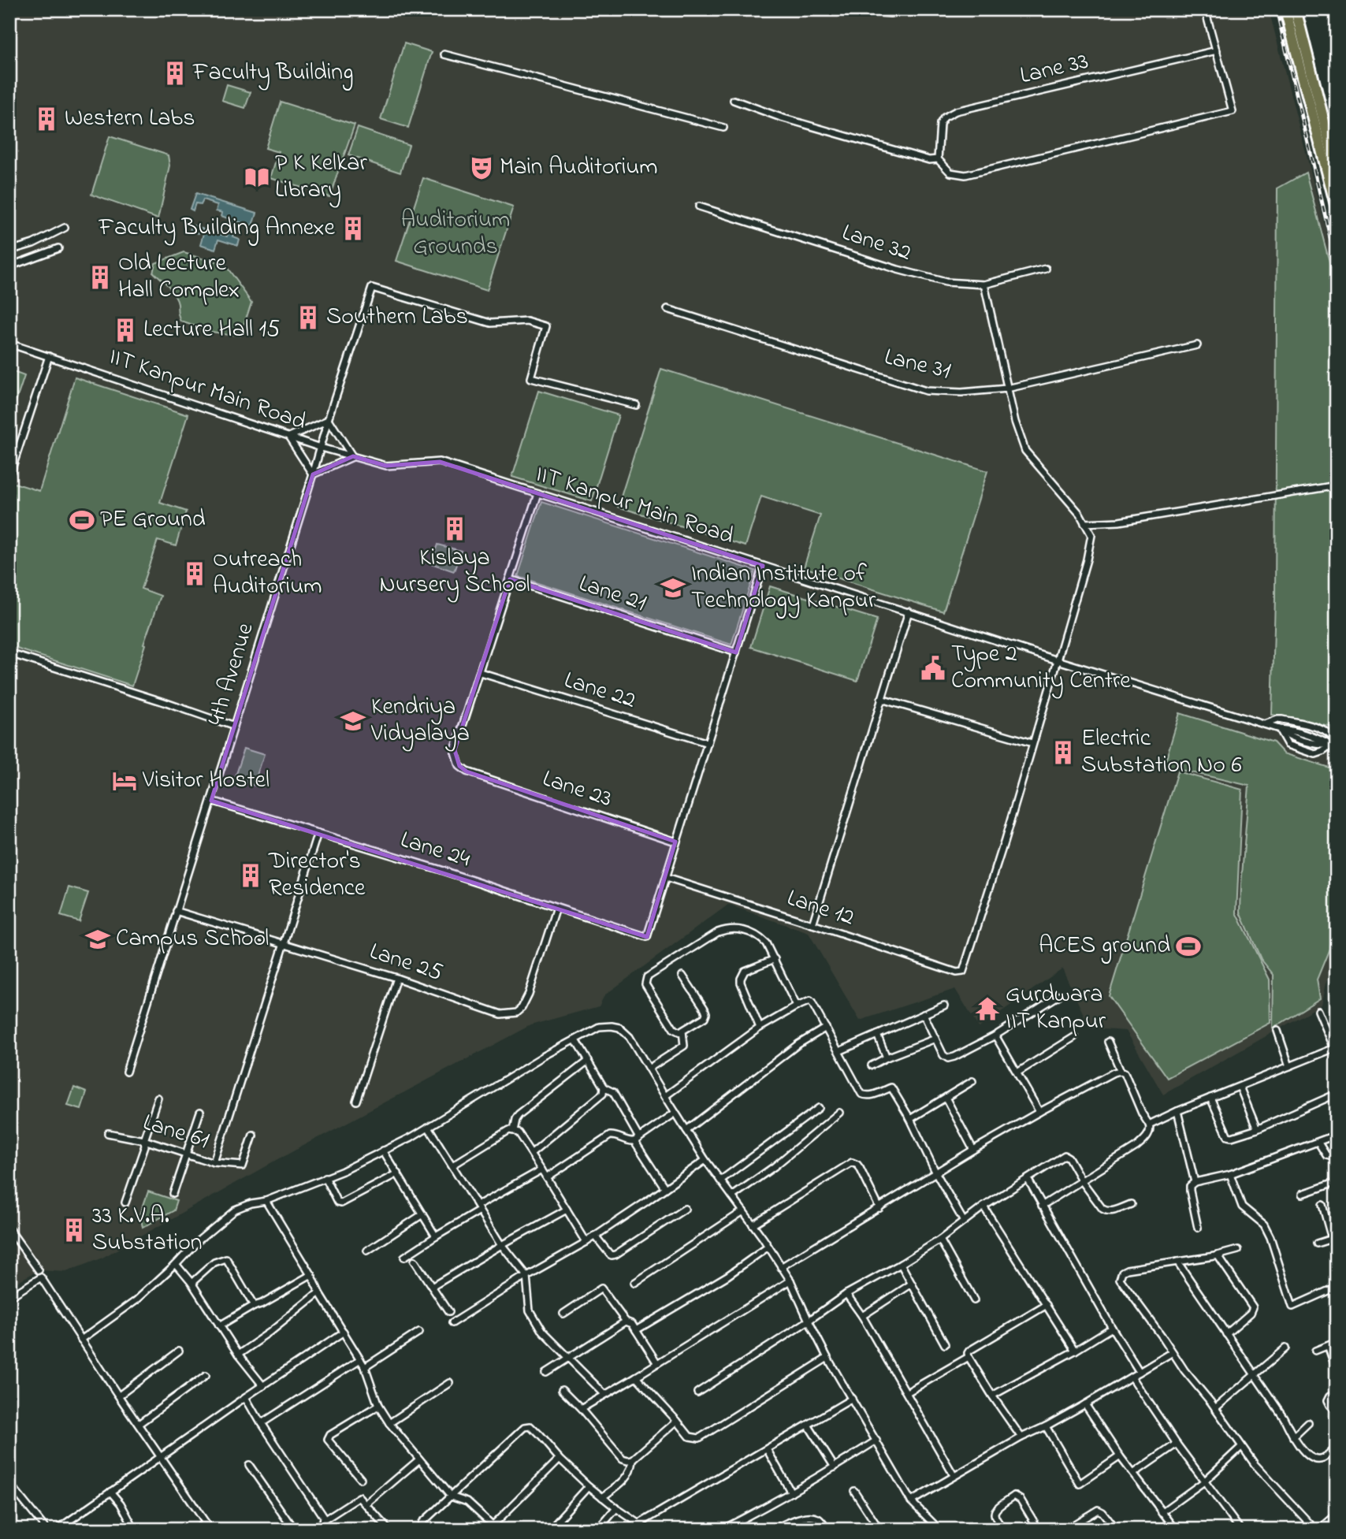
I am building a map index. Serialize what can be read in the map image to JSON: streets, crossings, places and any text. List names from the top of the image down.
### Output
{
  "streets": {
    "street": [
      "Lane 33",
      "Lane 32",
      "Lane 31",
      "IIT Kanpur Main Road",
      "Lane 21",
      "4th Avenue",
      "Lane 22",
      "Lane 23",
      "Lane 24",
      "Lane 12",
      "Lane 25",
      "Lane 61"
    ]
  },
  "crossings": [
    ["IIT Kanpur Main Road", "4th Avenue"],
    ["4th Avenue", "Lane 24"],
    ["4th Avenue", "Lane 25"],
    ["Lane 22", "Lane 23"],
    ["Lane 24", "Lane 12"],
    ["Lane 24", "Lane 25"],
    ["Lane 24", "Lane 61"],
    ["Lane 25", "Lane 61"]
  ],
  "parks": ["Auditorium Grounds"],
  "places": {
    "building": [
      "Faculty Building",
      "Western Labs",
      "Faculty Building Annexe",
      "Old Lecture Hall Complex",
      "Southern Labs",
      "Lecture Hall 15",
      "Kislaya Nursery School",
      "Outreach Auditorium",
      "Electric Substation No 6",
      "Director's Residence",
      "33 K.V.A. Substation"
    ],
    "theatre": ["Main Auditorium"],
    "library": ["P K Kelkar Library"],
    "sports": ["PE Ground", "ACES ground"],
    "school or university": ["Indian Institute of Technology Kanpur", "Kendriya Vidyalaya", "Campus School"],
    "public building": ["Type 2 Community Centre"],
    "hotel": ["Visitor Hostel"],
    "temple": ["Gurdwara IIT Kanpur"]
  }
}
